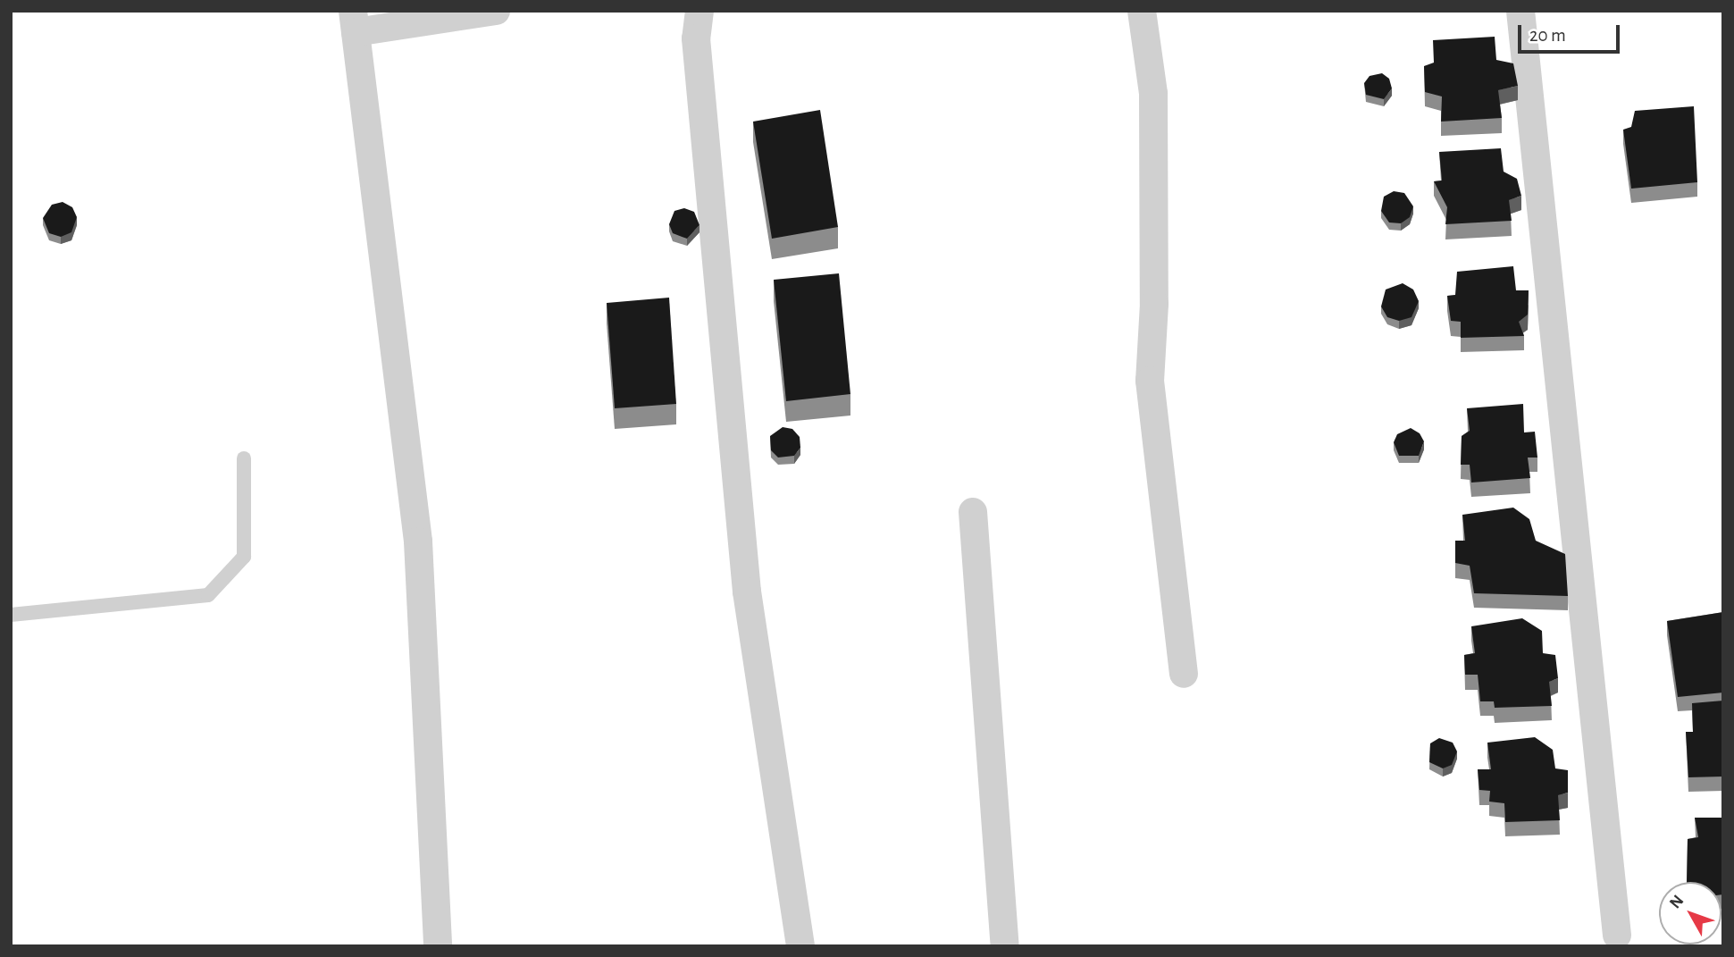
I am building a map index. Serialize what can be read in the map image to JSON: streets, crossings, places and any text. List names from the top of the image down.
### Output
{
  "scale_bar": "20 m",
  "north": "top left"
}
